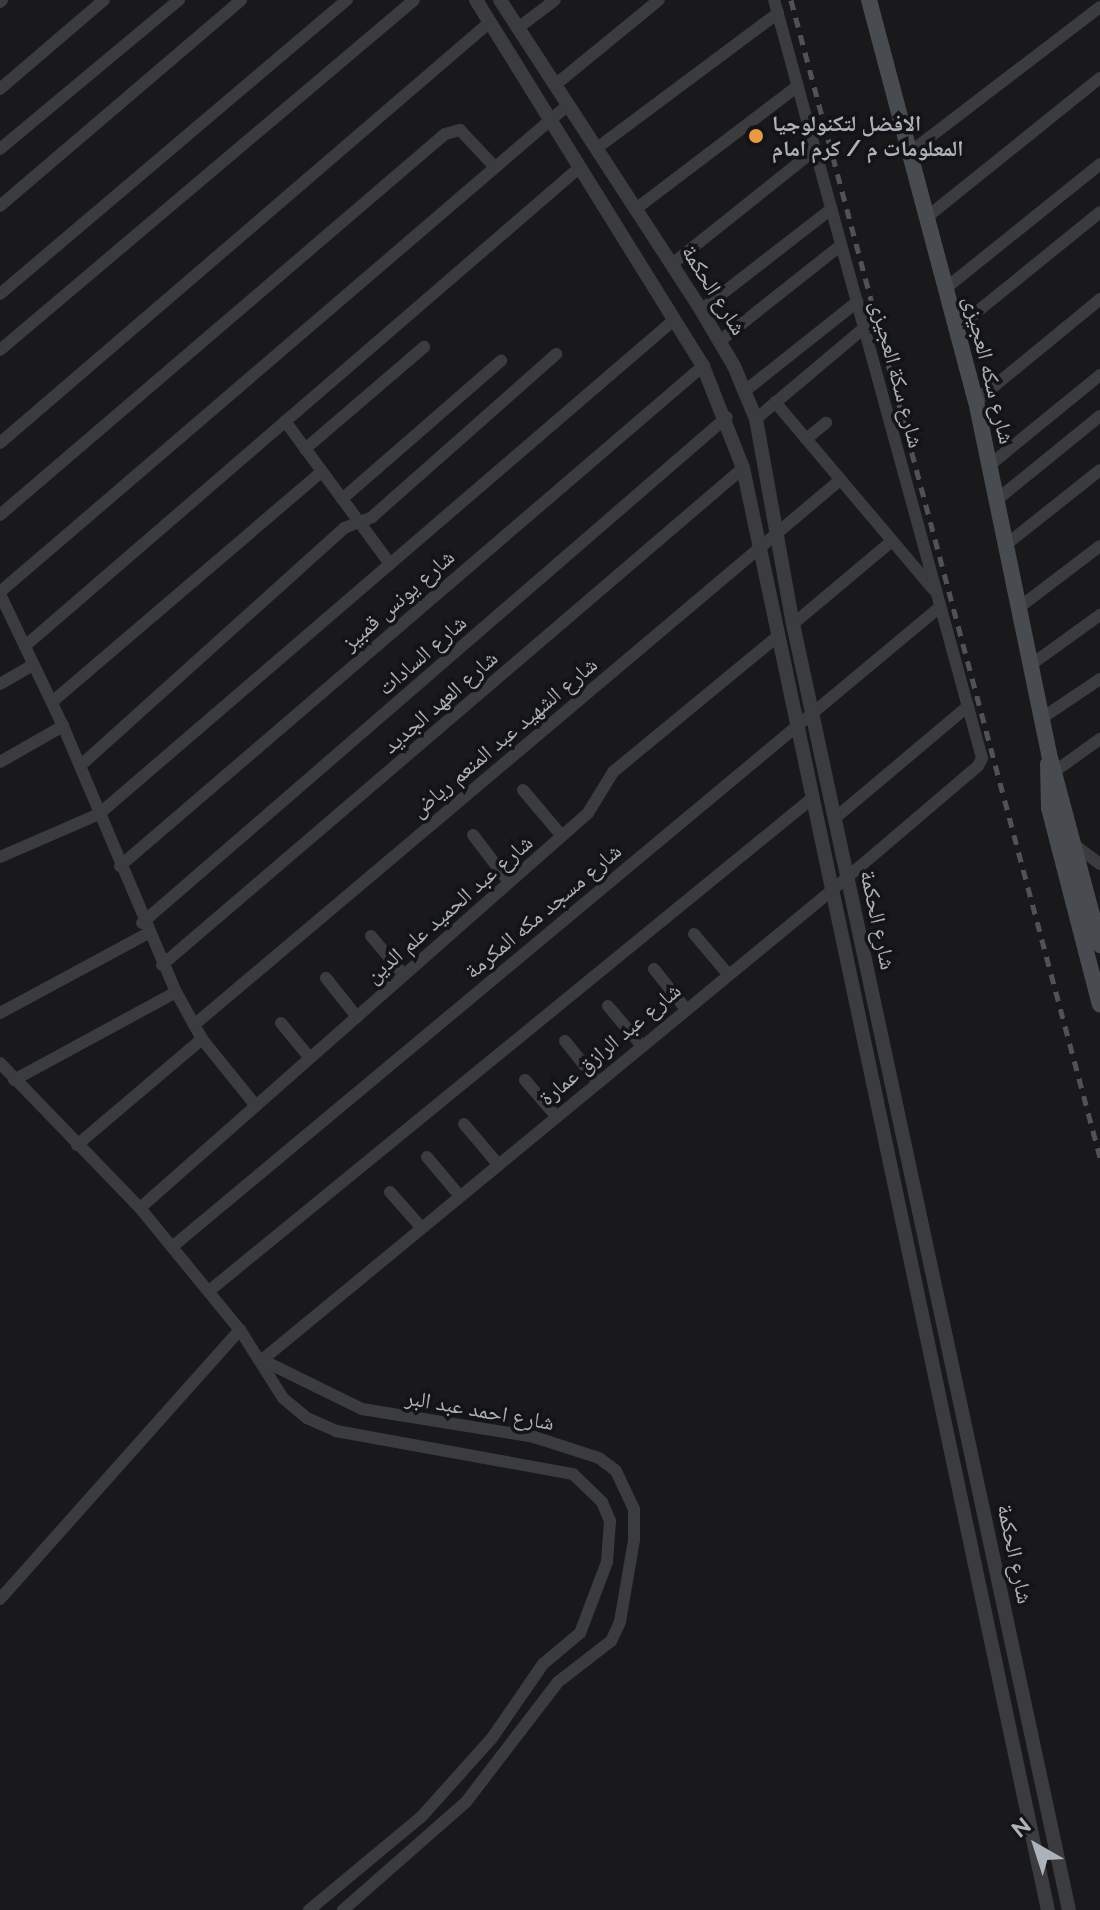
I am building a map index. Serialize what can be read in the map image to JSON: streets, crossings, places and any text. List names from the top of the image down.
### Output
{
  "streets": {
    "main road": ["شارع سكه العجيزى"],
    "street": [
      "شارع الحكمة",
      "شارع سكة العجيزى",
      "شارع يونس قمبيز",
      "شارع السادات",
      "شارع العهد الجديد",
      "شارع الشهيد عبد المنعم رياض",
      "شارع عبد الحميد علم الدين",
      "شارع مسجد مكه المكرمة",
      "شارع عبد الرازق عمارة",
      "شارع احمد عبد البر"
    ]
  },
  "crossings": [
    ["شارع الحكمة", "شارع يونس قمبيز"],
    ["شارع الحكمة", "شارع السادات"],
    ["شارع الحكمة", "شارع العهد الجديد"],
    ["شارع الحكمة", "شارع الشهيد عبد المنعم رياض"],
    ["شارع الحكمة", "شارع عبد الحميد علم الدين"],
    ["شارع الحكمة", "شارع مسجد مكه المكرمة"],
    ["شارع الحكمة", "شارع عبد الرازق عمارة"],
    ["شارع سكة العجيزى", "شارع مسجد مكه المكرمة"],
    ["شارع سكة العجيزى", "شارع عبد الرازق عمارة"],
    ["شارع عبد الحميد علم الدين", "شارع احمد عبد البر"],
    ["شارع مسجد مكه المكرمة", "شارع احمد عبد البر"],
    ["شارع عبد الرازق عمارة", "شارع احمد عبد البر"]
  ],
  "places": ["الافضل لتكنولوجيا المعلومات م / كرم امام"],
  "north": "top left"
}
